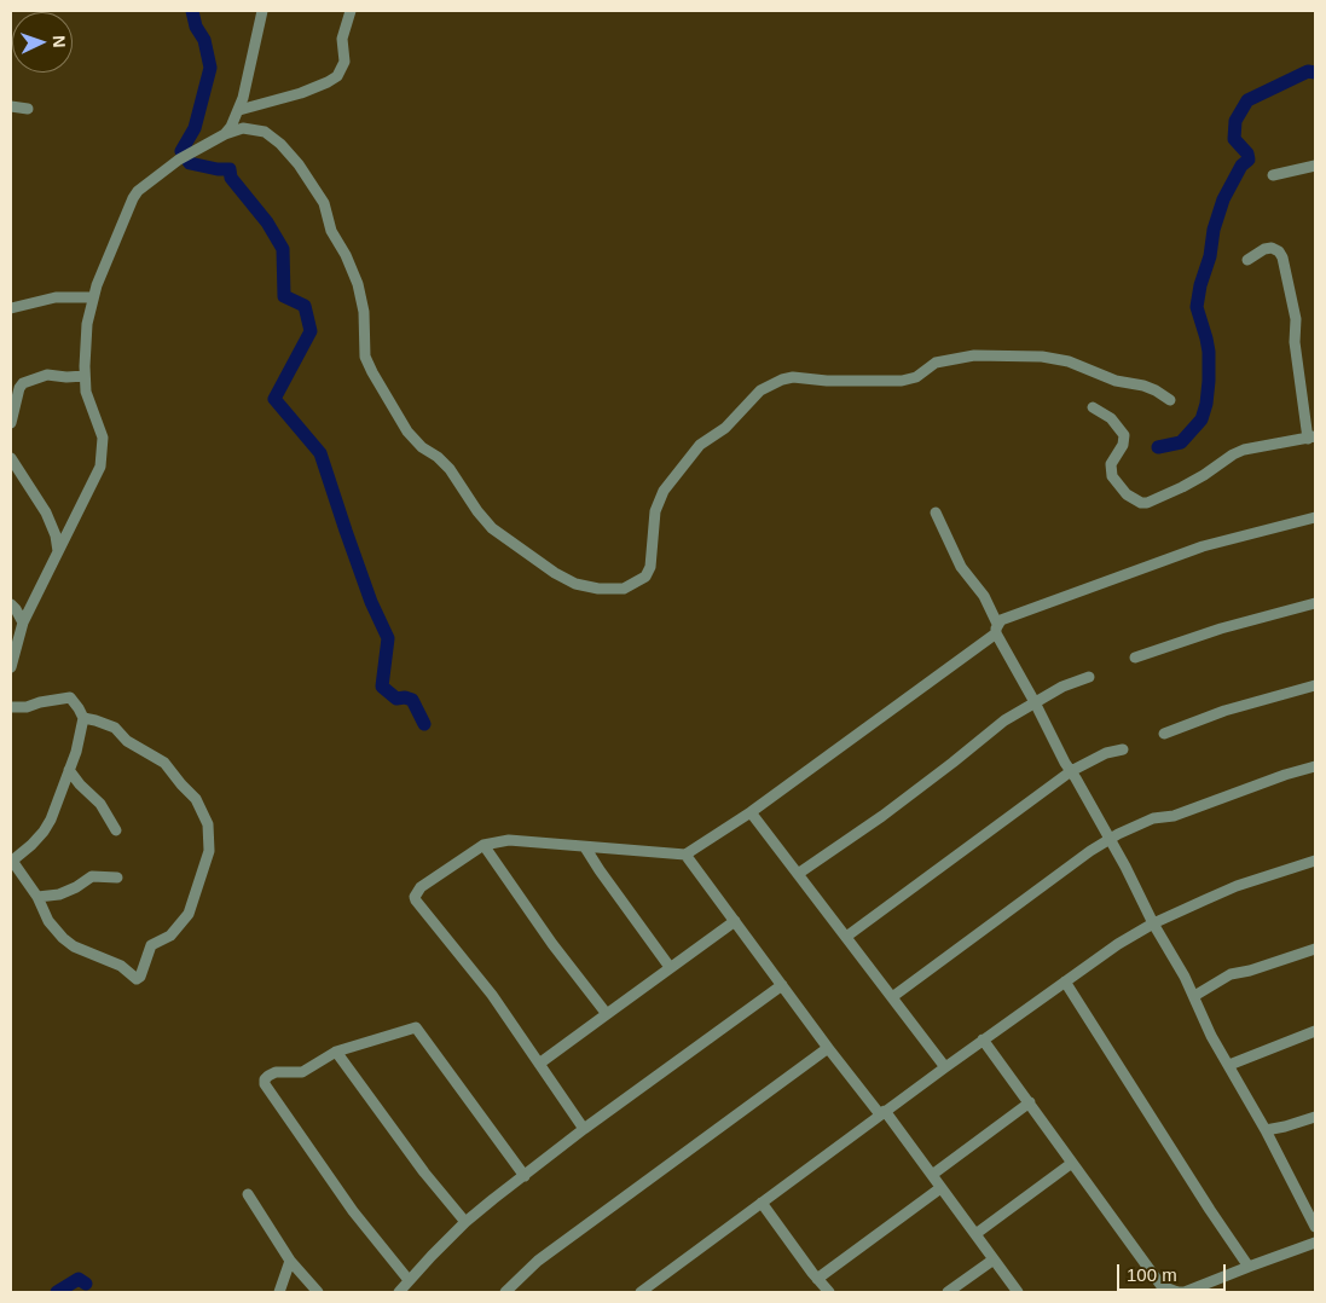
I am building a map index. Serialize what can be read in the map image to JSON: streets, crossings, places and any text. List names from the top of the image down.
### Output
{
  "scale_bar": "100 m",
  "north": "right"
}
